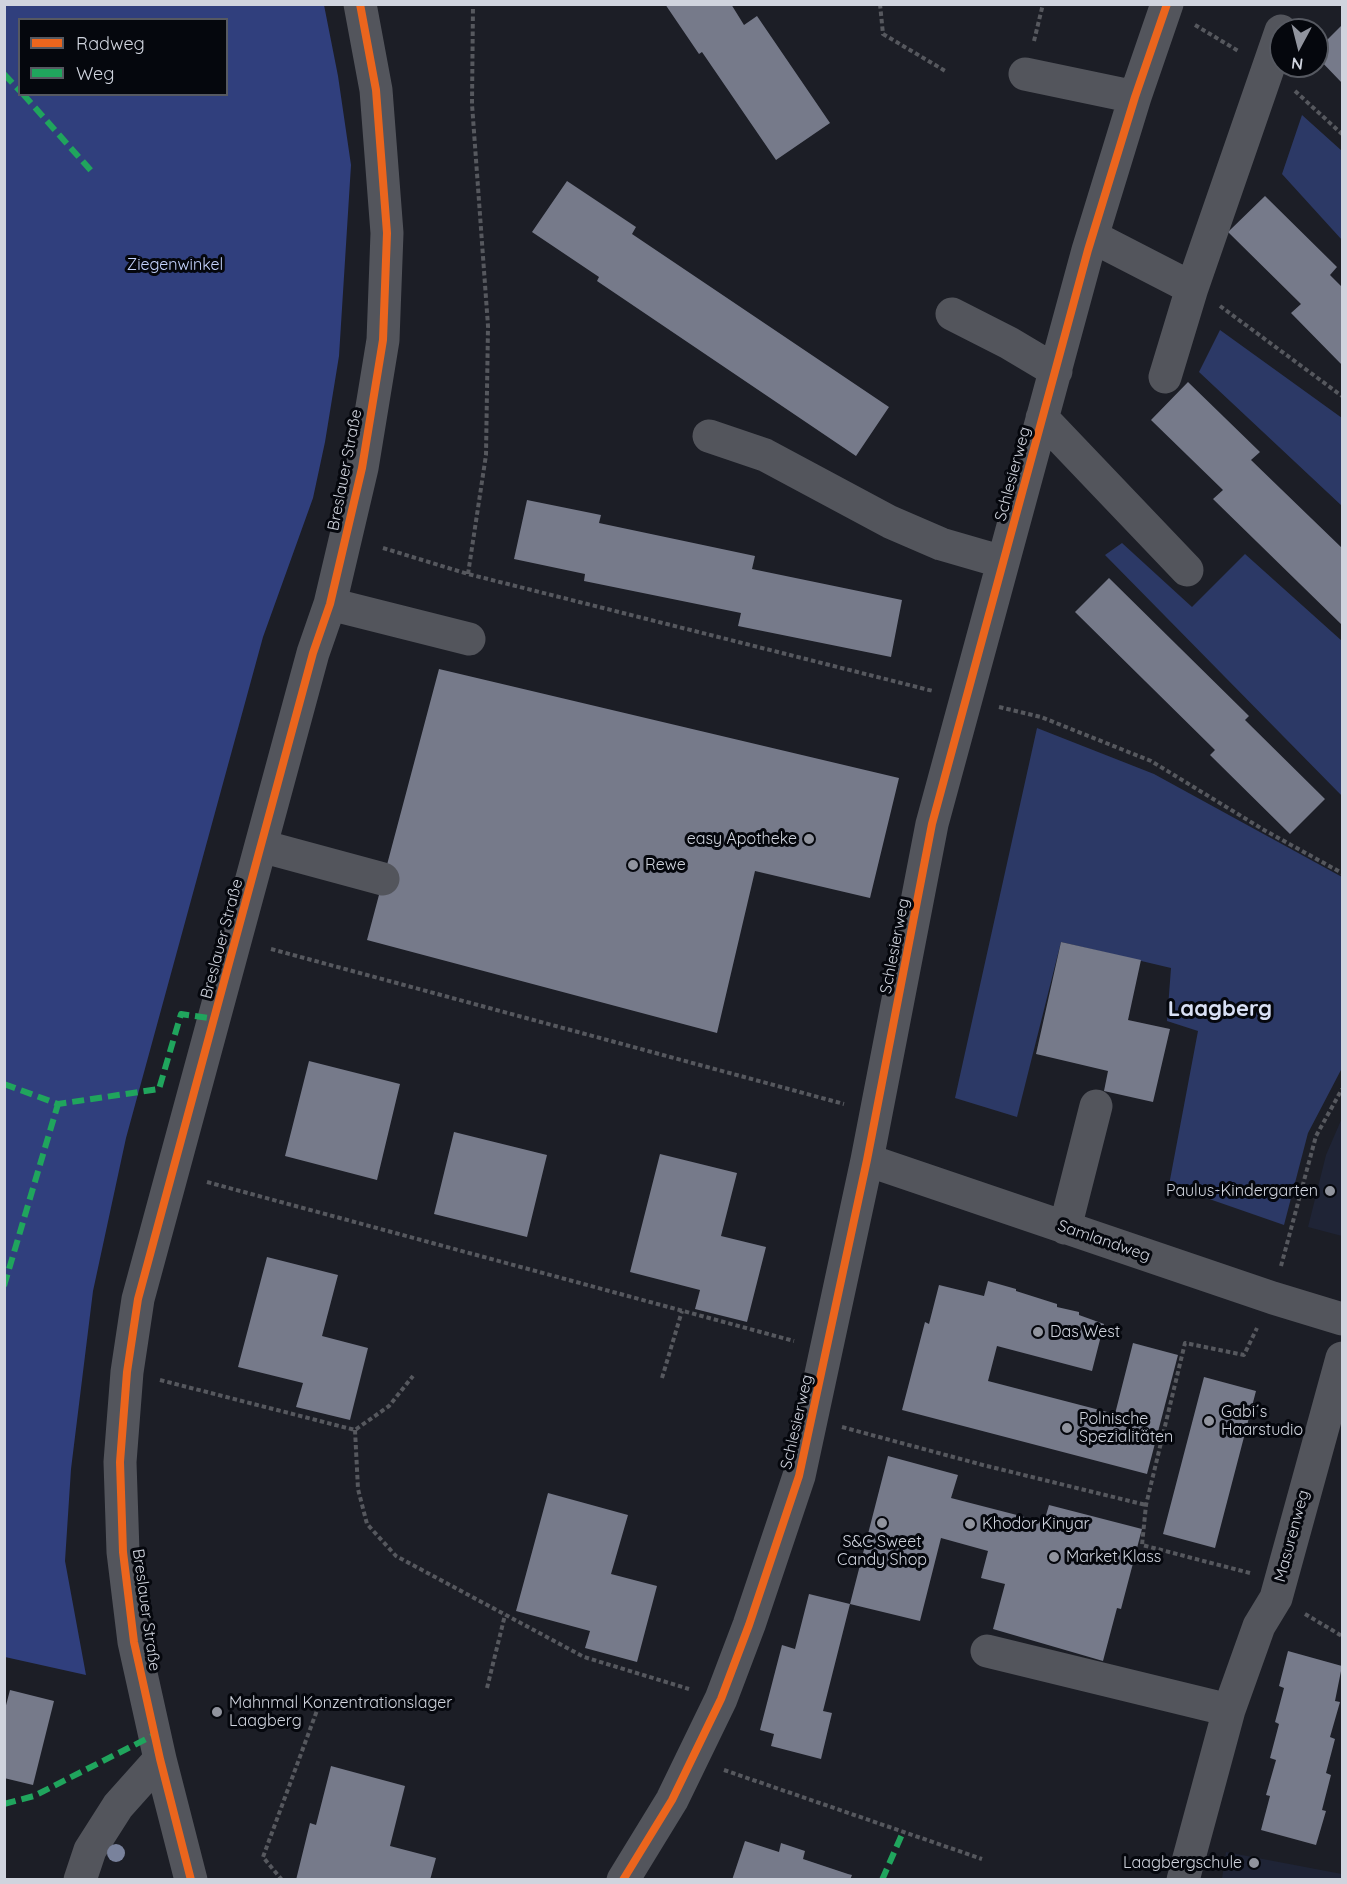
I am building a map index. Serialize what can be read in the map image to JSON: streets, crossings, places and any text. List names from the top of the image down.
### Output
{
  "streets": {
    "street": [
      "Breslauer Straße",
      "Schlesierweg",
      "Samlandweg",
      "Masurenweg"
    ]
  },
  "crossings": [
    ["Schlesierweg", "Samlandweg"]
  ],
  "districts": ["Laagberg"],
  "parks": ["Ziegenwinkel"],
  "places": [
    "easy Apotheke",
    "Rewe",
    "Paulus-Kindergarten",
    "Das West",
    "Gabi´s Haarstudio",
    "Polnische Spezialitäten",
    "S&C Sweet Candy Shop",
    "Khodor Kinyar",
    "Market Klass",
    "Mahnmal Konzentrationslager Laagberg",
    "Laagbergschule"
  ],
  "legend": ["Radweg", "Weg"],
  "north": "bottom"
}
